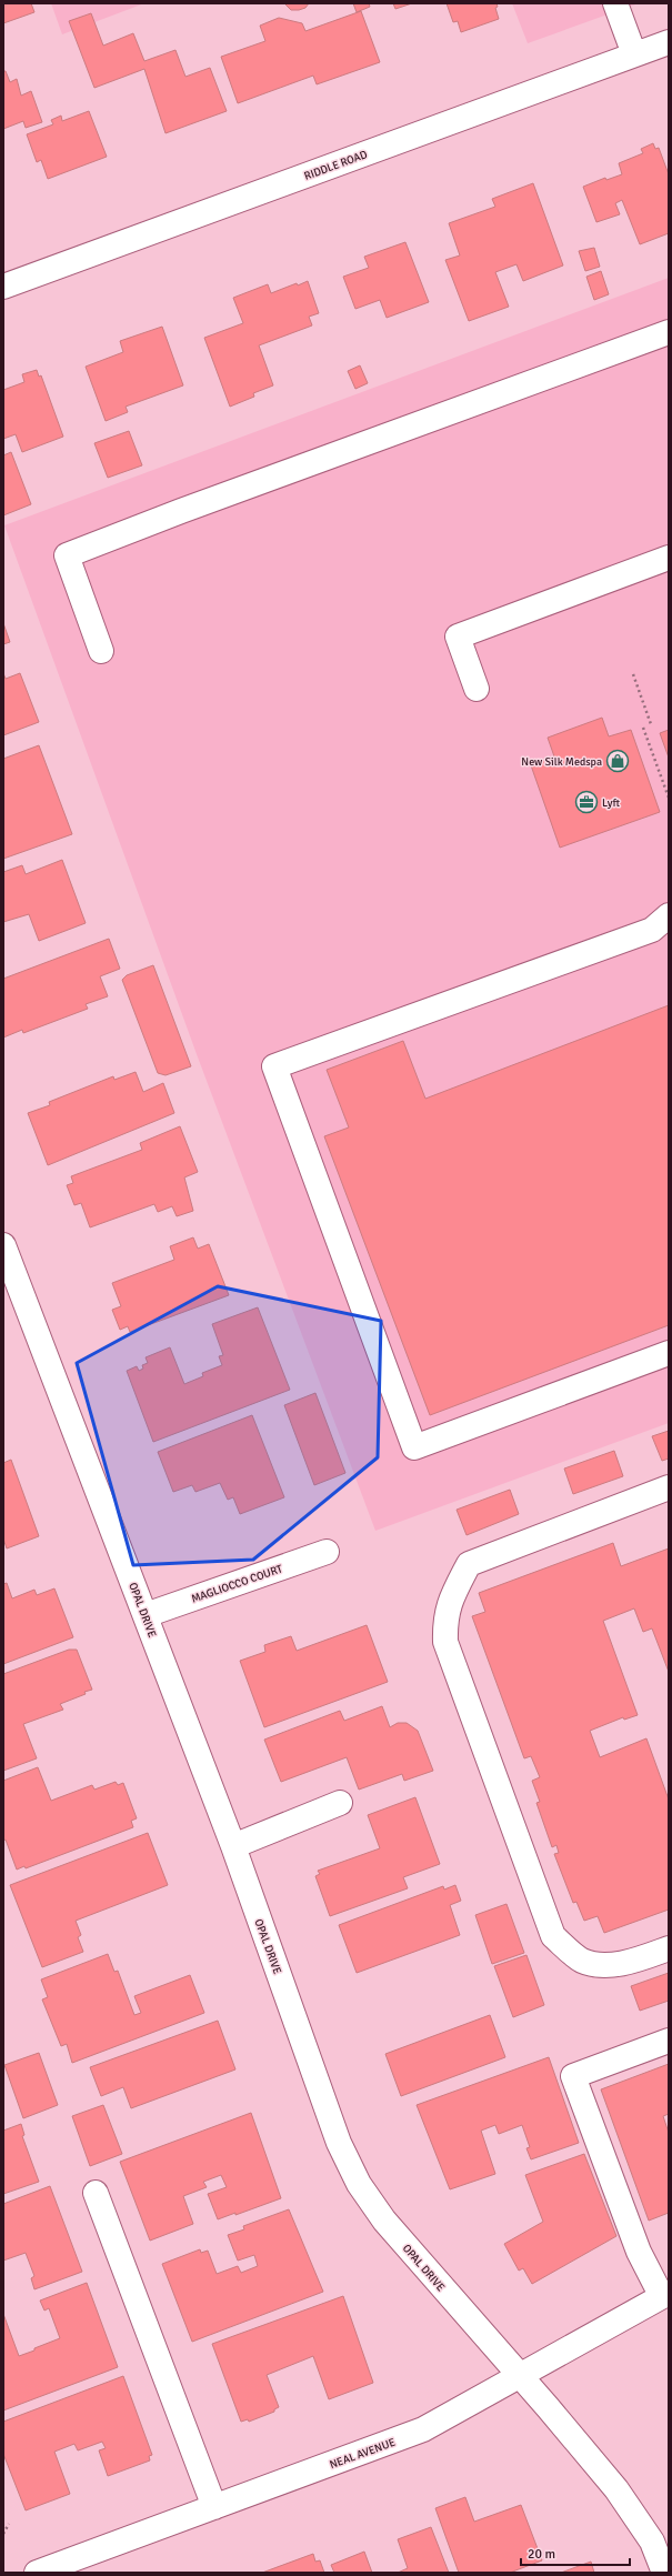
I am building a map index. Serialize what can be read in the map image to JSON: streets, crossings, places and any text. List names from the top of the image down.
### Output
{
  "streets": {
    "street": [
      "RIDDLE ROAD",
      "MAGLIOCCO COURT",
      "OPAL DRIVE",
      "NEAL AVENUE"
    ]
  },
  "crossings": [
    ["MAGLIOCCO COURT", "OPAL DRIVE"],
    ["OPAL DRIVE", "NEAL AVENUE"]
  ],
  "places": {
    "shop": ["New Silk Medspa"],
    "office": ["Lyft"]
  },
  "scale_bar": "20 m"
}
